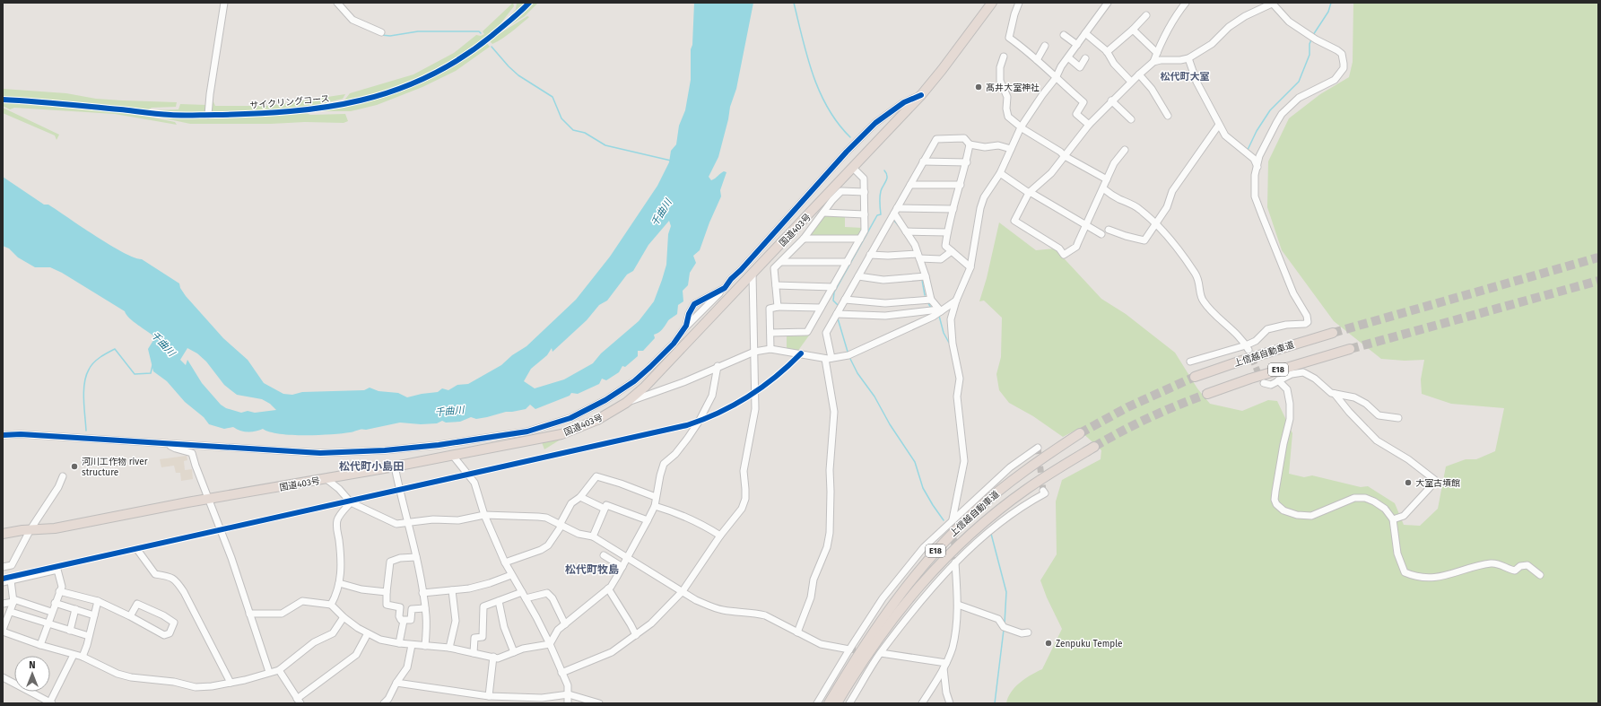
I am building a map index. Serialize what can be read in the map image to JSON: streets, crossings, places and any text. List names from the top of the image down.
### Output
{
  "streets": {
    "highway": ["国道403号", "上信越自動車道", "E18"],
    "cycle path": ["サイクリングコース"]
  },
  "districts": ["松代町大室", "松代町小島田", "松代町牧島"],
  "water": ["千曲川"],
  "places": [
    "髙井大室神社",
    "河川工作物 river structure",
    "大室古墳館",
    "Zenpuku Temple"
  ],
  "north": "top"
}
